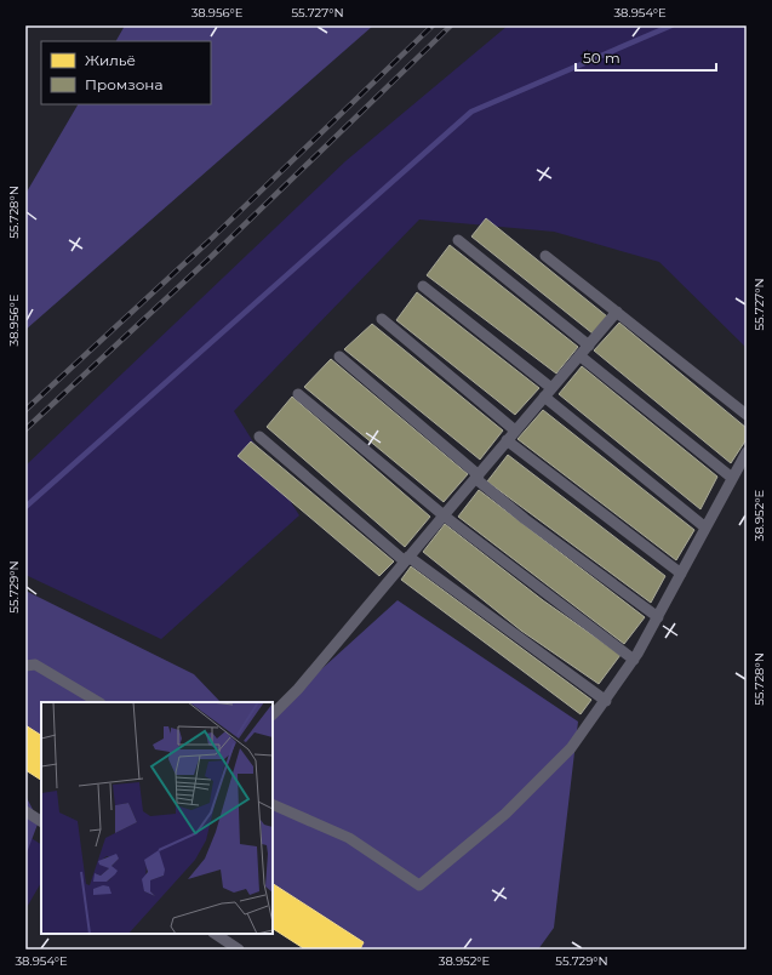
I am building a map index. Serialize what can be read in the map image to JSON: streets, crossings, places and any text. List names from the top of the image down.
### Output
{
  "legend": ["Жильё", "Промзона"],
  "scale_bar": "50 m",
  "coordinates": [
    "38.956°E",
    "55.727°N",
    "38.954°E",
    "55.728°N",
    "38.952°E",
    "55.729°N"
  ]
}
